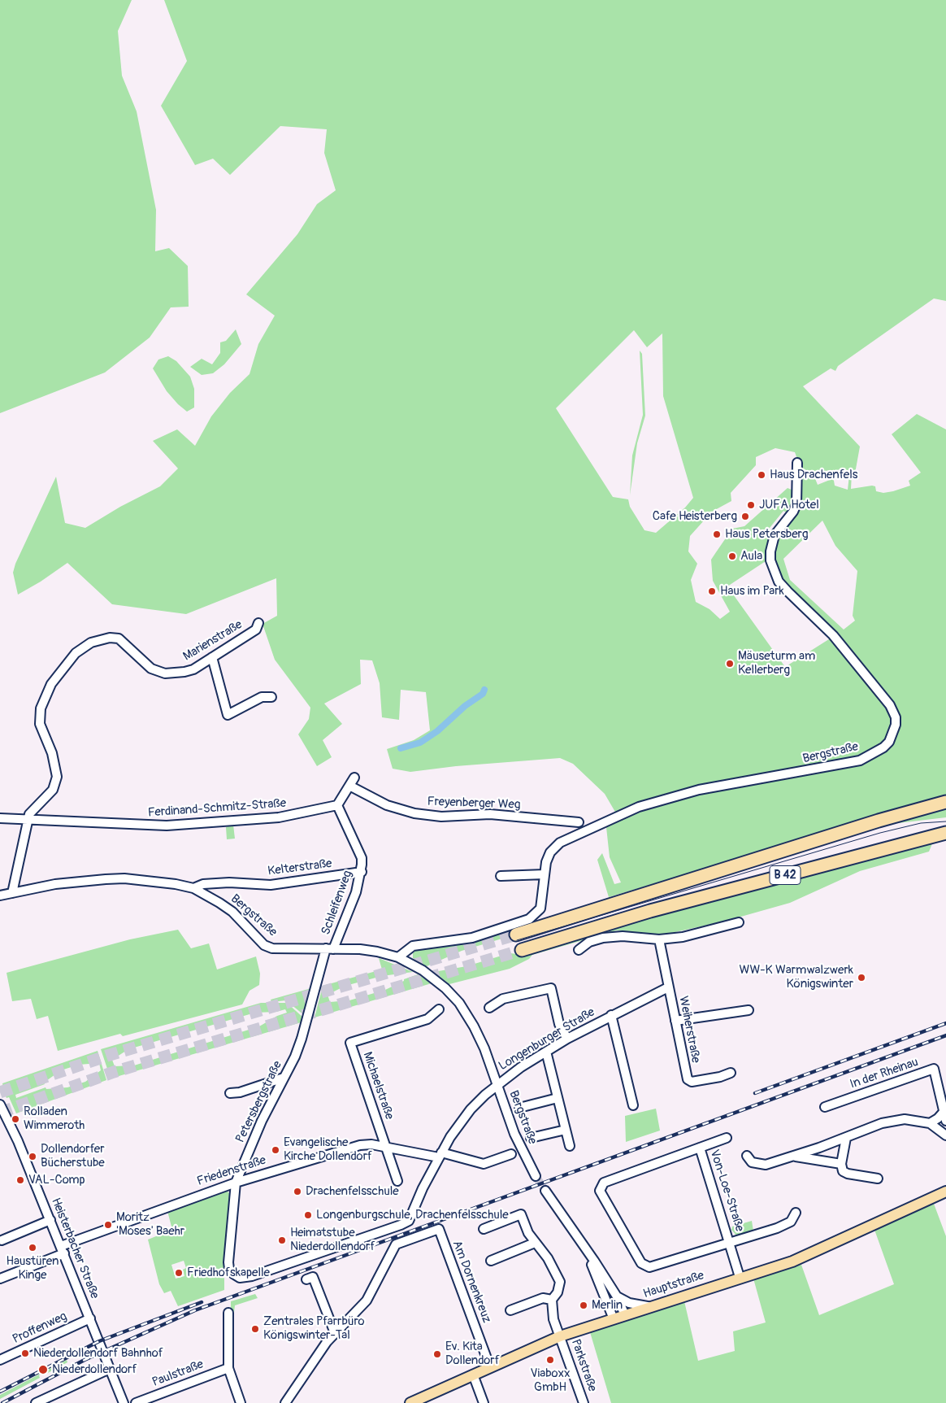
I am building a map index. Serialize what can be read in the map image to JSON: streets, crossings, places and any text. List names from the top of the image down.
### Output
{
  "streets": {
    "highway": ["B 42"],
    "main road": ["Hauptstraße"],
    "street": [
      "Marienstraße",
      "Bergstraße",
      "Freyenberger Weg",
      "Ferdinand-Schmitz-Straße",
      "Kelterstraße",
      "Schleifenweg",
      "Weiherstraße",
      "Longenburger Straße",
      "In der Rheinau",
      "Michaelstraße",
      "Petersbergstraße",
      "Friedenstraße",
      "Von-Loe-Straße",
      "Heisterbacher Straße",
      "Am Dornenkreuz",
      "Proffenweg",
      "Parkstraße",
      "Paulstraße"
    ]
  },
  "crossings": [
    ["Marienstraße", "Bergstraße"],
    ["Marienstraße", "Ferdinand-Schmitz-Straße"],
    ["Bergstraße", "Kelterstraße"],
    ["Bergstraße", "Schleifenweg"],
    ["Bergstraße", "Longenburger Straße"],
    ["Bergstraße", "Petersbergstraße"],
    ["Ferdinand-Schmitz-Straße", "Schleifenweg"],
    ["Kelterstraße", "Schleifenweg"],
    ["Schleifenweg", "Petersbergstraße"],
    ["Weiherstraße", "Longenburger Straße"],
    ["Longenburger Straße", "Petersbergstraße"],
    ["Longenburger Straße", "Friedenstraße"],
    ["Michaelstraße", "Friedenstraße"],
    ["Petersbergstraße", "Friedenstraße"],
    ["Friedenstraße", "Heisterbacher Straße"],
    ["Von-Loe-Straße", "Hauptstraße"],
    ["Heisterbacher Straße", "Proffenweg"],
    ["Am Dornenkreuz", "Hauptstraße"],
    ["Hauptstraße", "Parkstraße"]
  ],
  "places": [
    "Haus Drachenfels",
    "JUFA Hotel",
    "Cafe Heisterberg",
    "Haus Petersberg",
    "Aula",
    "Haus im Park",
    "Mäuseturm am Kellerberg",
    "WW-K Warmwalzwerk Königswinter",
    "Rolladen Wimmeroth",
    "Evangelische Kirche Dollendorf",
    "Dollendorfer Bücherstube",
    "VAL-Comp",
    "Drachenfelsschule",
    "Longenburgschule, Drachenfelsschule",
    "Moritz 'Moses' Baehr",
    "Heimatstube Niederdollendorf",
    "Haustüren Kinge",
    "Friedhofskapelle",
    "Merlin",
    "Zentrales Pfarrbüro Königswinter-Tal",
    "Niederdollendorf Bahnhof",
    "Ev. Kita Dollendorf",
    "Viaboxx GmbH",
    "Niederdollendorf"
  ]
}
